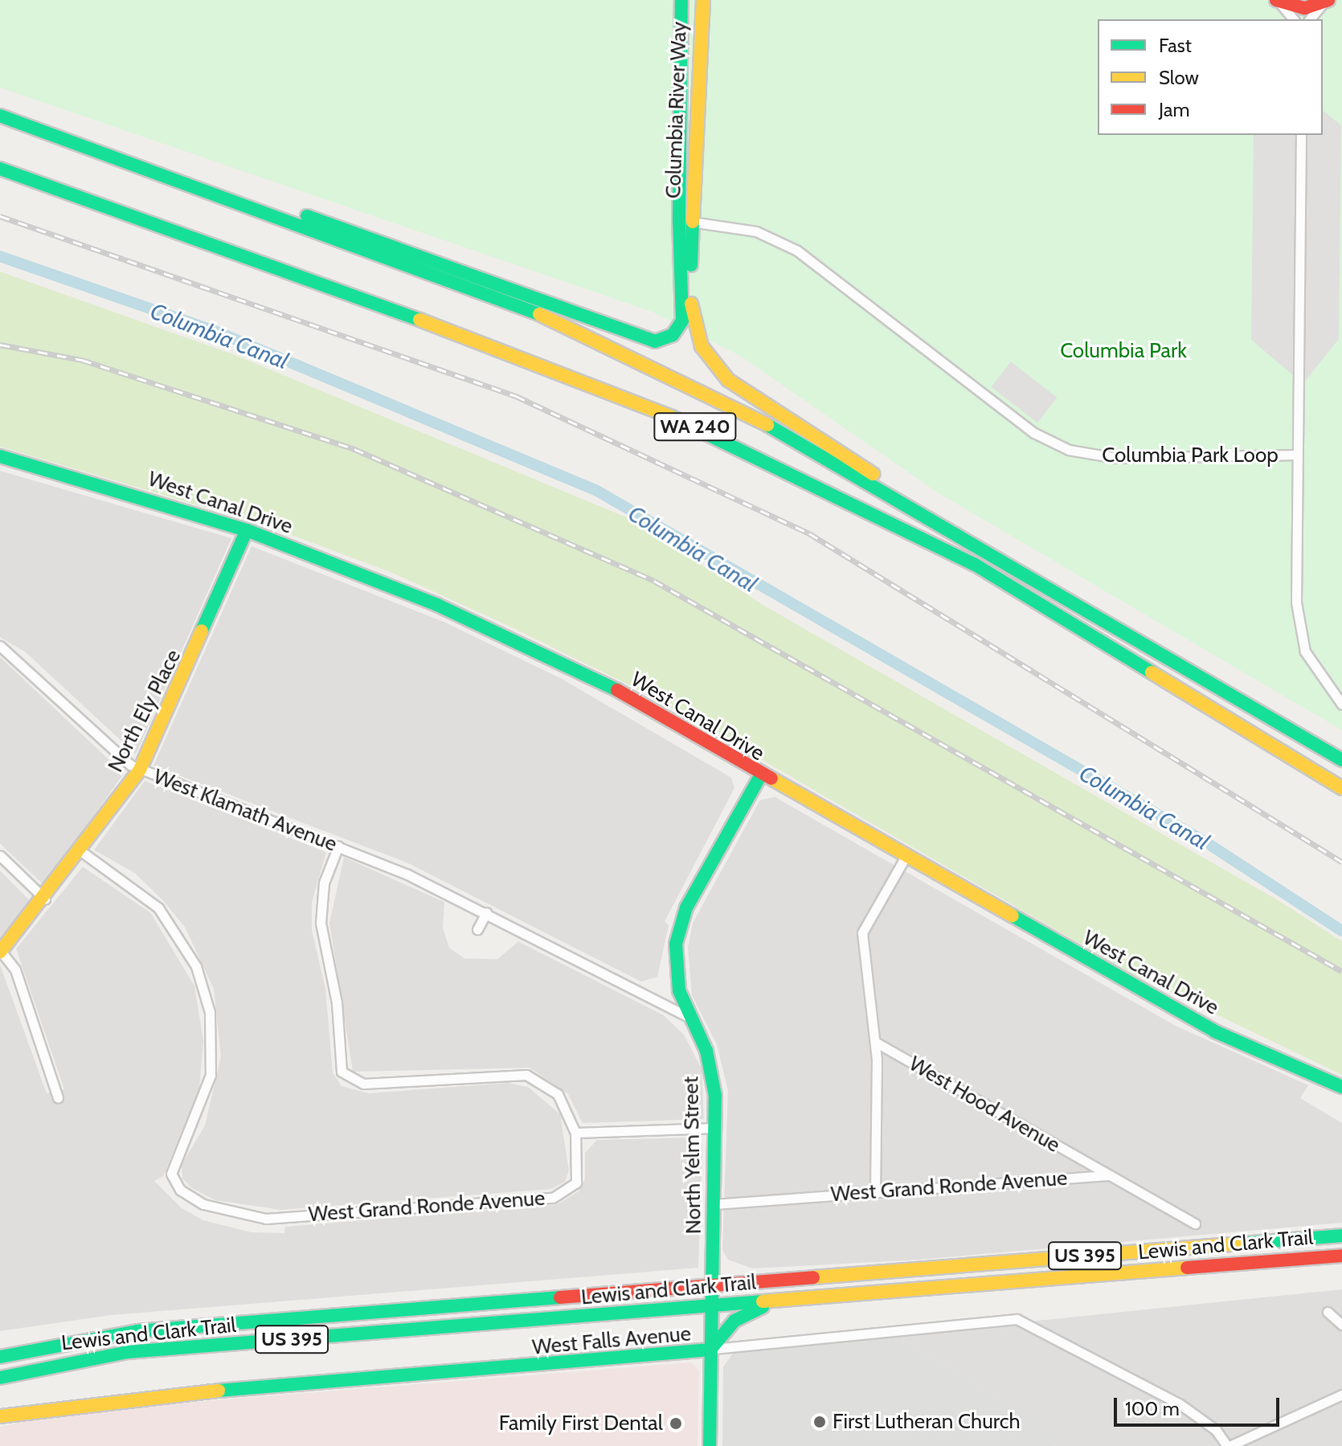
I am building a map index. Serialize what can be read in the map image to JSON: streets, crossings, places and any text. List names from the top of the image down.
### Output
{
  "streets": {
    "main road": [
      "Columbia River Way",
      "WA 240",
      "West Canal Drive",
      "North Ely Place",
      "North Yelm Street",
      "Lewis and Clark Trail",
      "US 395",
      "West Falls Avenue"
    ],
    "street": [
      "Columbia Park Loop",
      "West Klamath Avenue",
      "West Hood Avenue",
      "West Grand Ronde Avenue"
    ]
  },
  "crossings": [
    ["Columbia River Way", "Columbia Park Loop"],
    ["West Canal Drive", "North Ely Place"],
    ["West Canal Drive", "North Yelm Street"],
    ["North Ely Place", "West Klamath Avenue"],
    ["North Ely Place", "West Grand Ronde Avenue"],
    ["West Klamath Avenue", "North Yelm Street"],
    ["West Hood Avenue", "West Grand Ronde Avenue"],
    ["North Yelm Street", "West Grand Ronde Avenue"],
    ["North Yelm Street", "Lewis and Clark Trail"],
    ["North Yelm Street", "West Falls Avenue"]
  ],
  "water": ["Columbia Canal"],
  "parks": ["Columbia Park"],
  "places": ["First Lutheran Church", "Family First Dental"],
  "legend": ["Fast", "Slow", "Jam"],
  "scale_bar": "100 m"
}
